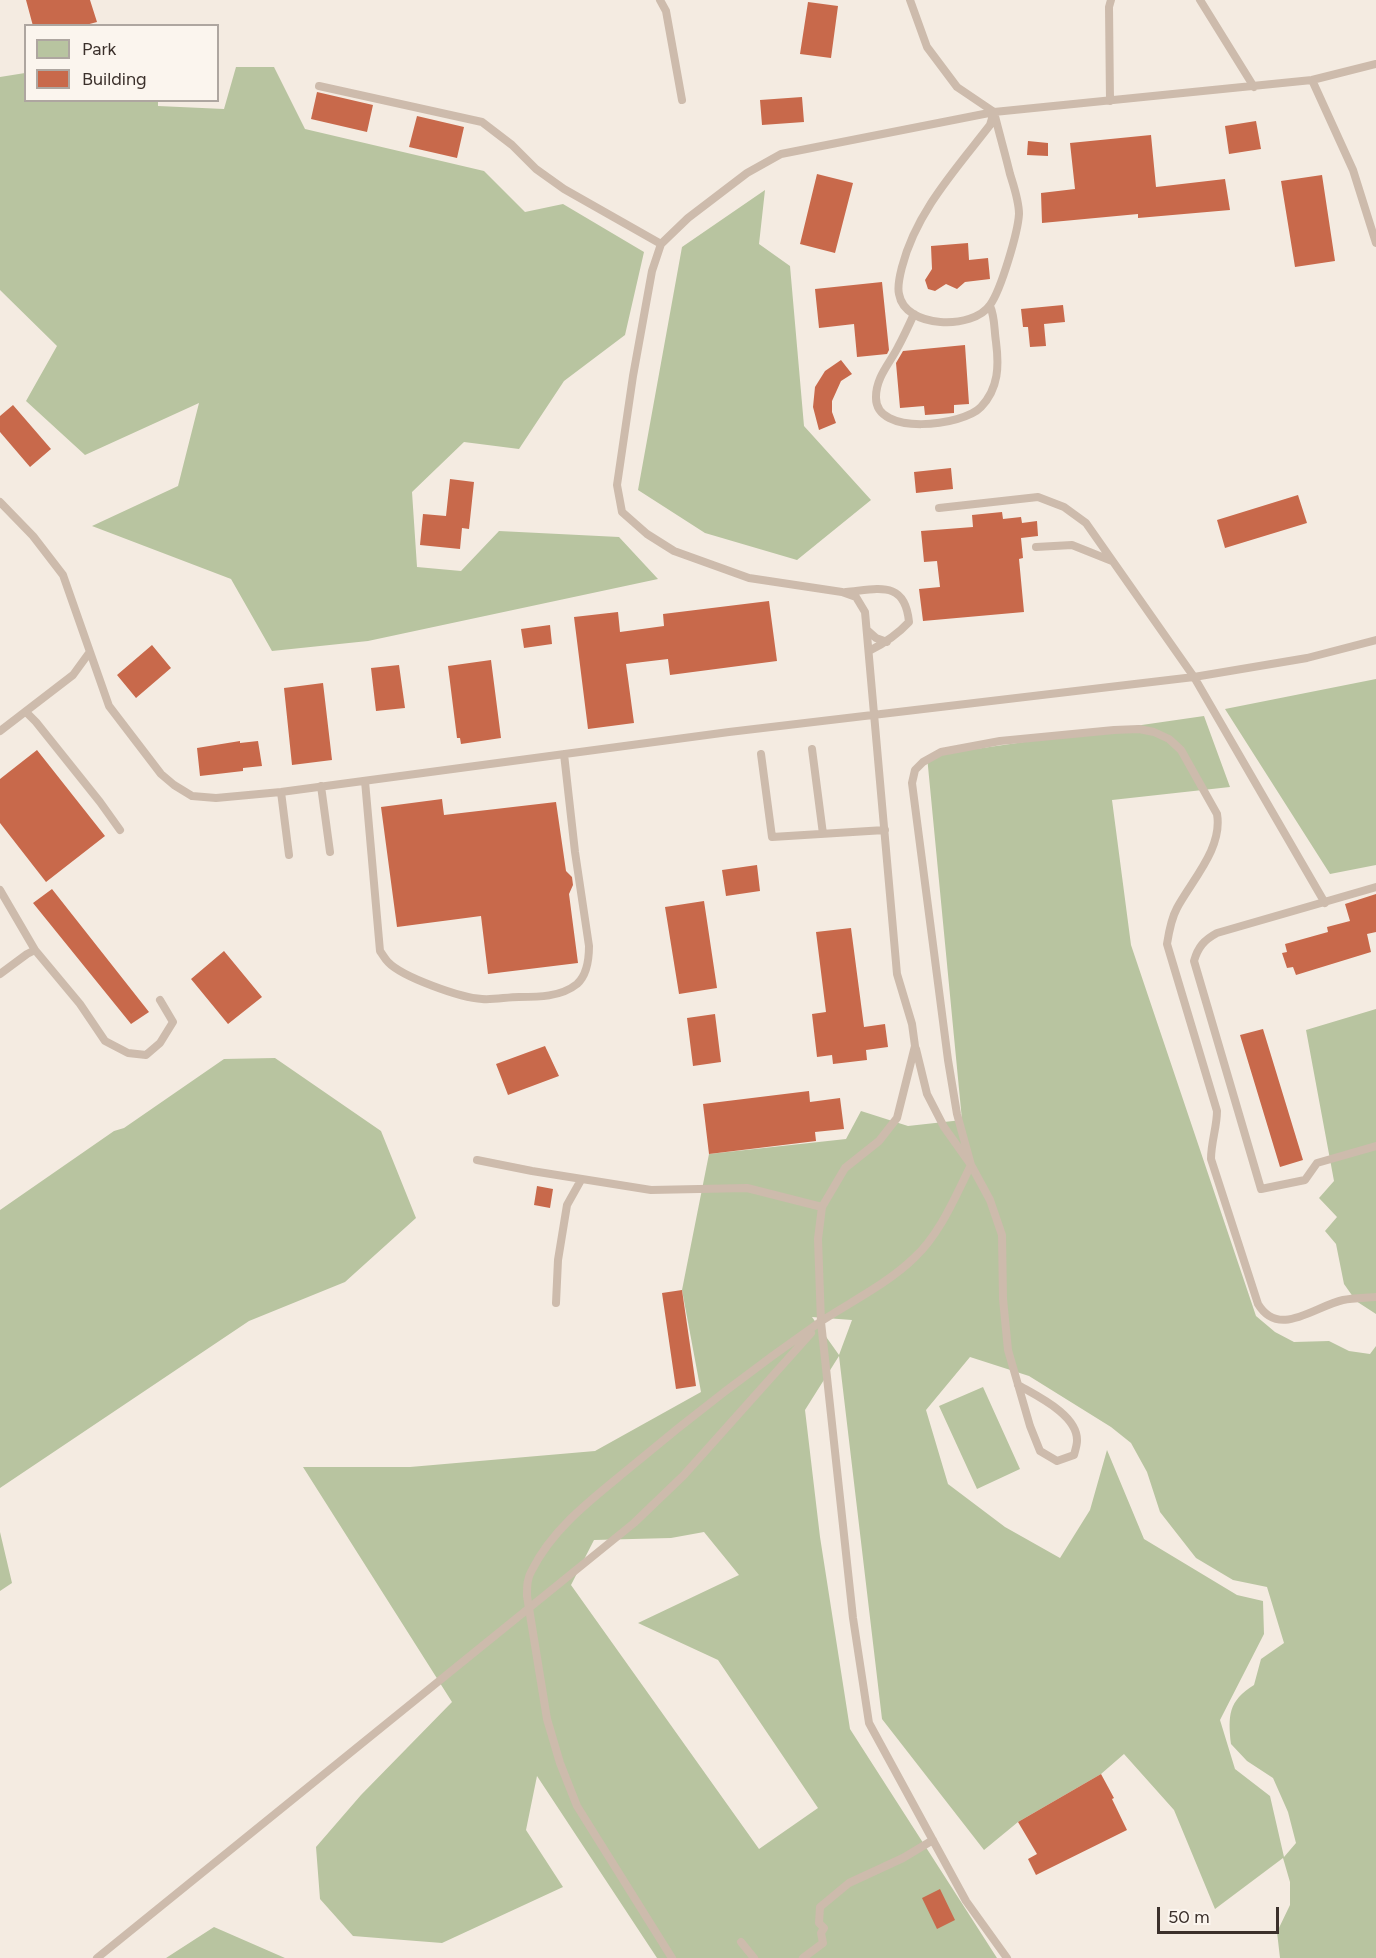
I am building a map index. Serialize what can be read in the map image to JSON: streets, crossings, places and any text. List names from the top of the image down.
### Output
{
  "legend": ["Park", "Building"],
  "scale_bar": "50 m"
}
